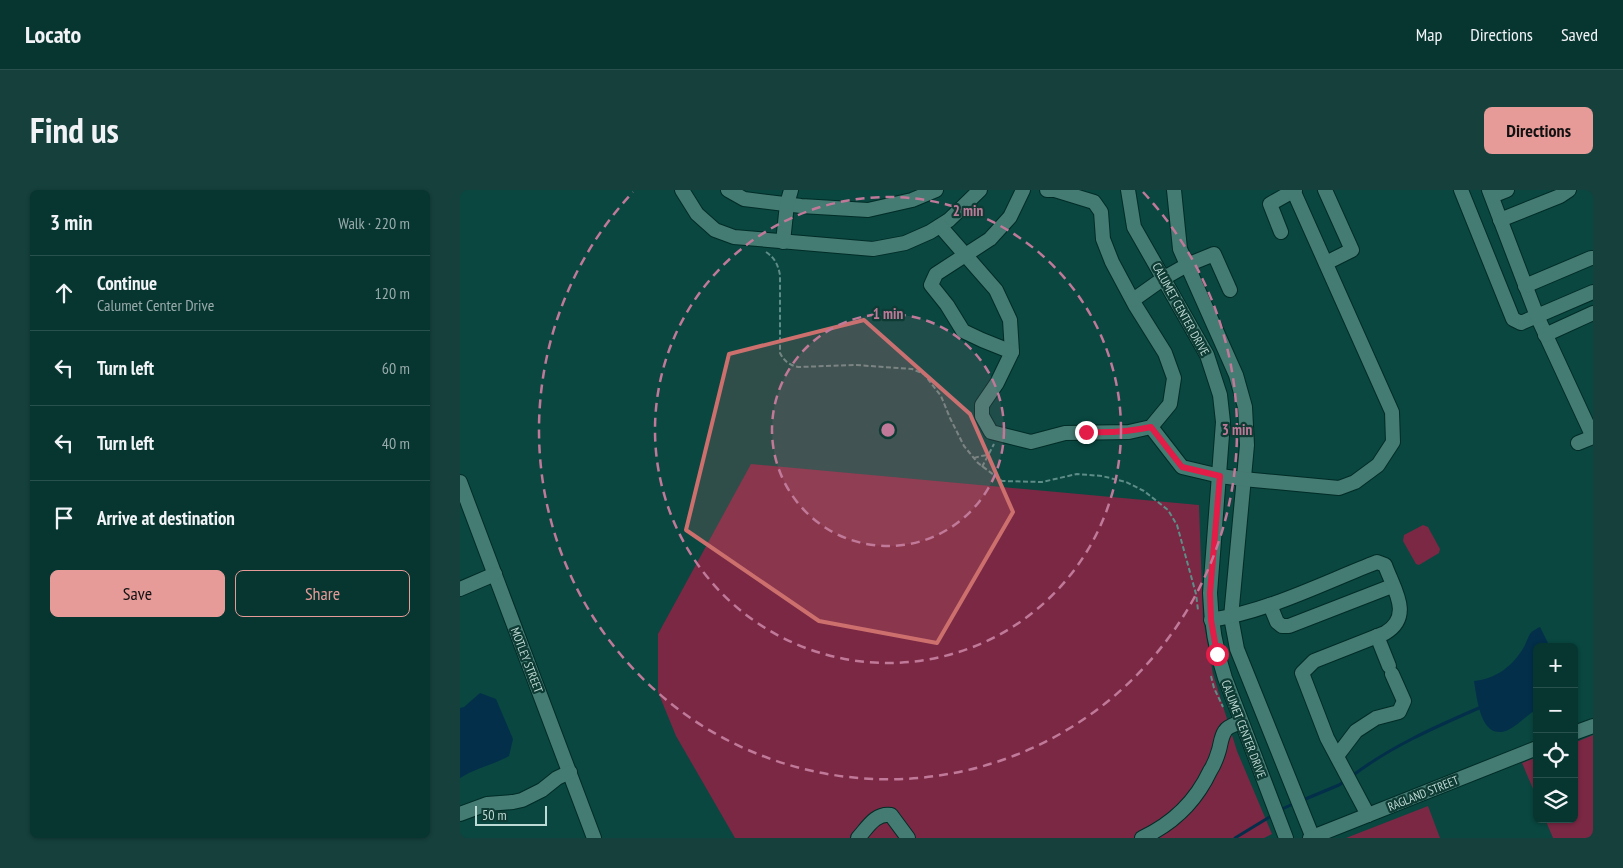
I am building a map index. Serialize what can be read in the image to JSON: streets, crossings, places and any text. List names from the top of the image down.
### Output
{
  "streets": {
    "street": ["CALUMET CENTER DRIVE", "MOTLEY STREET", "RAGLAND STREET"]
  },
  "crossings": [
    ["CALUMET CENTER DRIVE", "RAGLAND STREET"]
  ],
  "scale_bar": "50 m",
  "page": {
    "header": "Locato",
    "nav": ["Map", "Directions", "Saved"],
    "title": "Find us",
    "buttons": [
      "Directions",
      ["Save", "Share"]
    ],
    "heading": ["3 min", "Walk · 220 m"],
    "list": [
      ["Continue", "Calumet Center Drive", "120 m"],
      ["Turn left", "60 m"],
      ["Turn left", "40 m"],
      "Arrive at destination"
    ],
    "map_buttons": ["+", "−"],
    "scale": "50 m"
  },
  "rings": ["2 min", "1 min", "3 min"]
}
